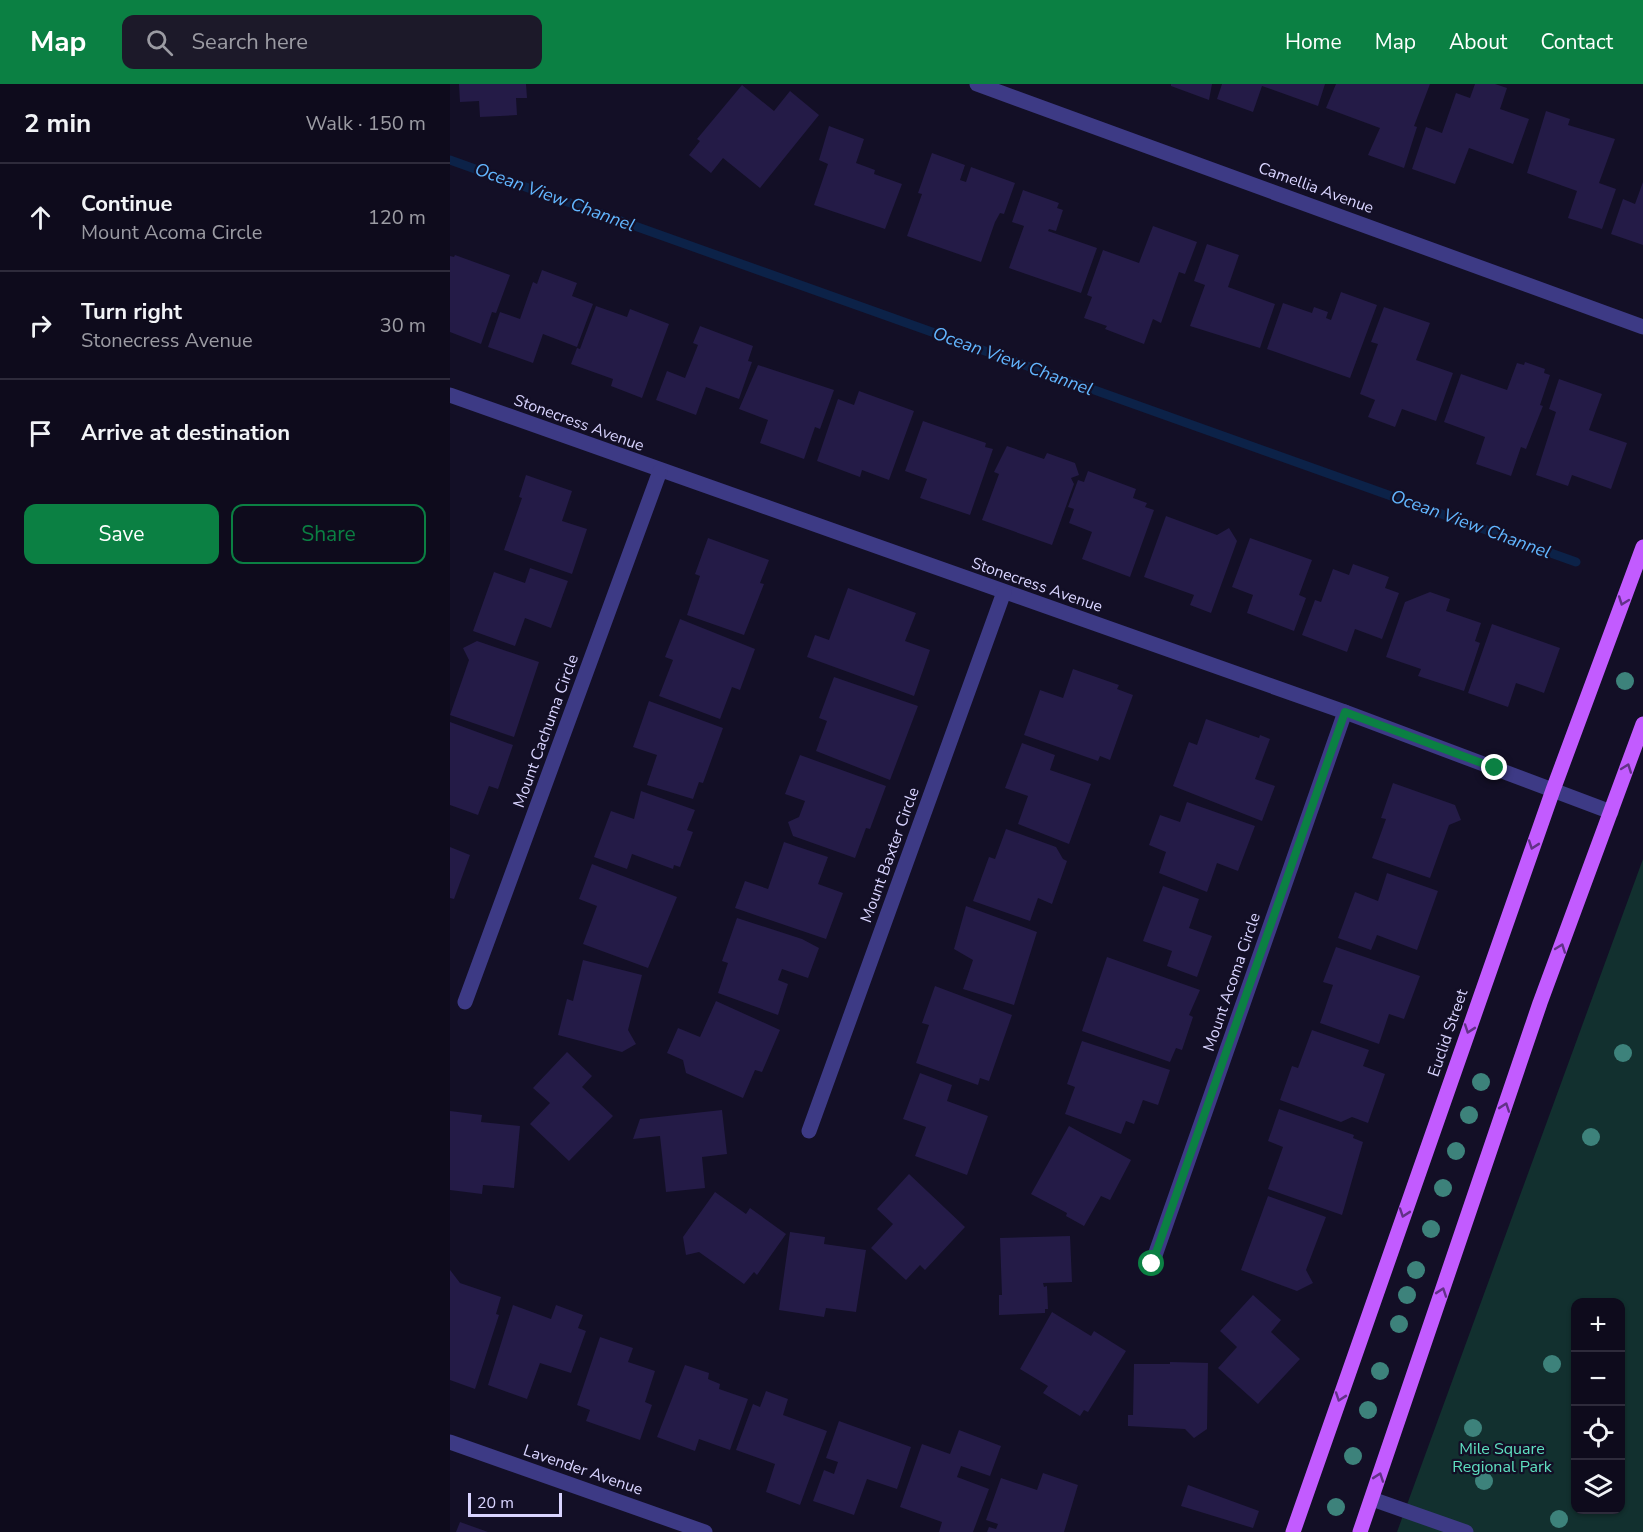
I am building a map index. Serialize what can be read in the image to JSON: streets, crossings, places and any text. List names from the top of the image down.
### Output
{
  "streets": {
    "main road": ["Euclid Street"],
    "street": [
      "Camellia Avenue",
      "Stonecress Avenue",
      "Mount Cachuma Circle",
      "Mount Baxter Circle",
      "Mount Acoma Circle",
      "Lavender Avenue"
    ]
  },
  "crossings": [
    ["Stonecress Avenue", "Mount Cachuma Circle"],
    ["Stonecress Avenue", "Mount Baxter Circle"],
    ["Stonecress Avenue", "Mount Acoma Circle"],
    ["Stonecress Avenue", "Euclid Street"]
  ],
  "water": ["Ocean View Channel"],
  "parks": ["Mile Square Regional Park"],
  "scale_bar": "20 m",
  "page": {
    "header": "Map",
    "search": "Search here",
    "nav": [
      "Home",
      "Map",
      "About",
      "Contact"
    ],
    "heading": ["2 min", "Walk · 150 m"],
    "list": [
      ["Continue", "Mount Acoma Circle", "120 m"],
      ["Turn right", "Stonecress Avenue", "30 m"],
      "Arrive at destination"
    ],
    "buttons": ["Save", "Share"],
    "map_buttons": ["+", "−"],
    "scale": "20 m"
  }
}
